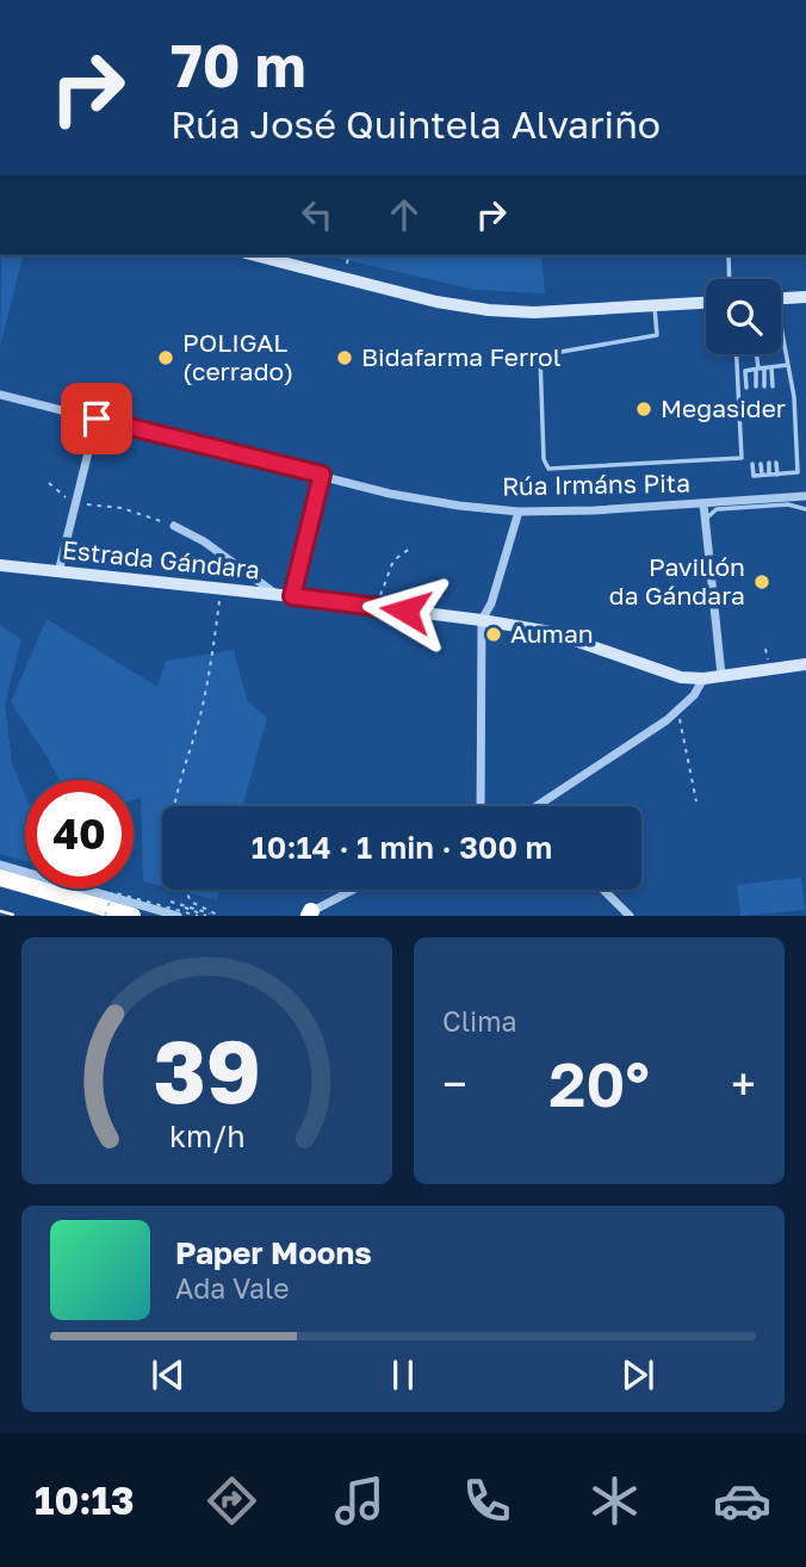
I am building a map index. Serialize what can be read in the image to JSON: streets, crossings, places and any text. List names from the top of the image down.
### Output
{
  "streets": {
    "street": ["Rúa Irmáns Pita", "Estrada Gándara"]
  },
  "places": [
    "POLIGAL (cerrado)",
    "Bidafarma Ferrol",
    "Megasider",
    "Pavillón da Gándara",
    "Auman"
  ],
  "page": {
    "turn": ["70 m", "Rúa José Quintela Alvariño"],
    "limit": "40",
    "trip": "10:14 · 1 min · 300 m",
    "tile": "Clima",
    "heat": ["−", "20°", "+"],
    "song": ["Paper Moons", "Ada Vale"],
    "tabs": "10:13",
    "gauge": ["39", "km/h"]
  }
}
